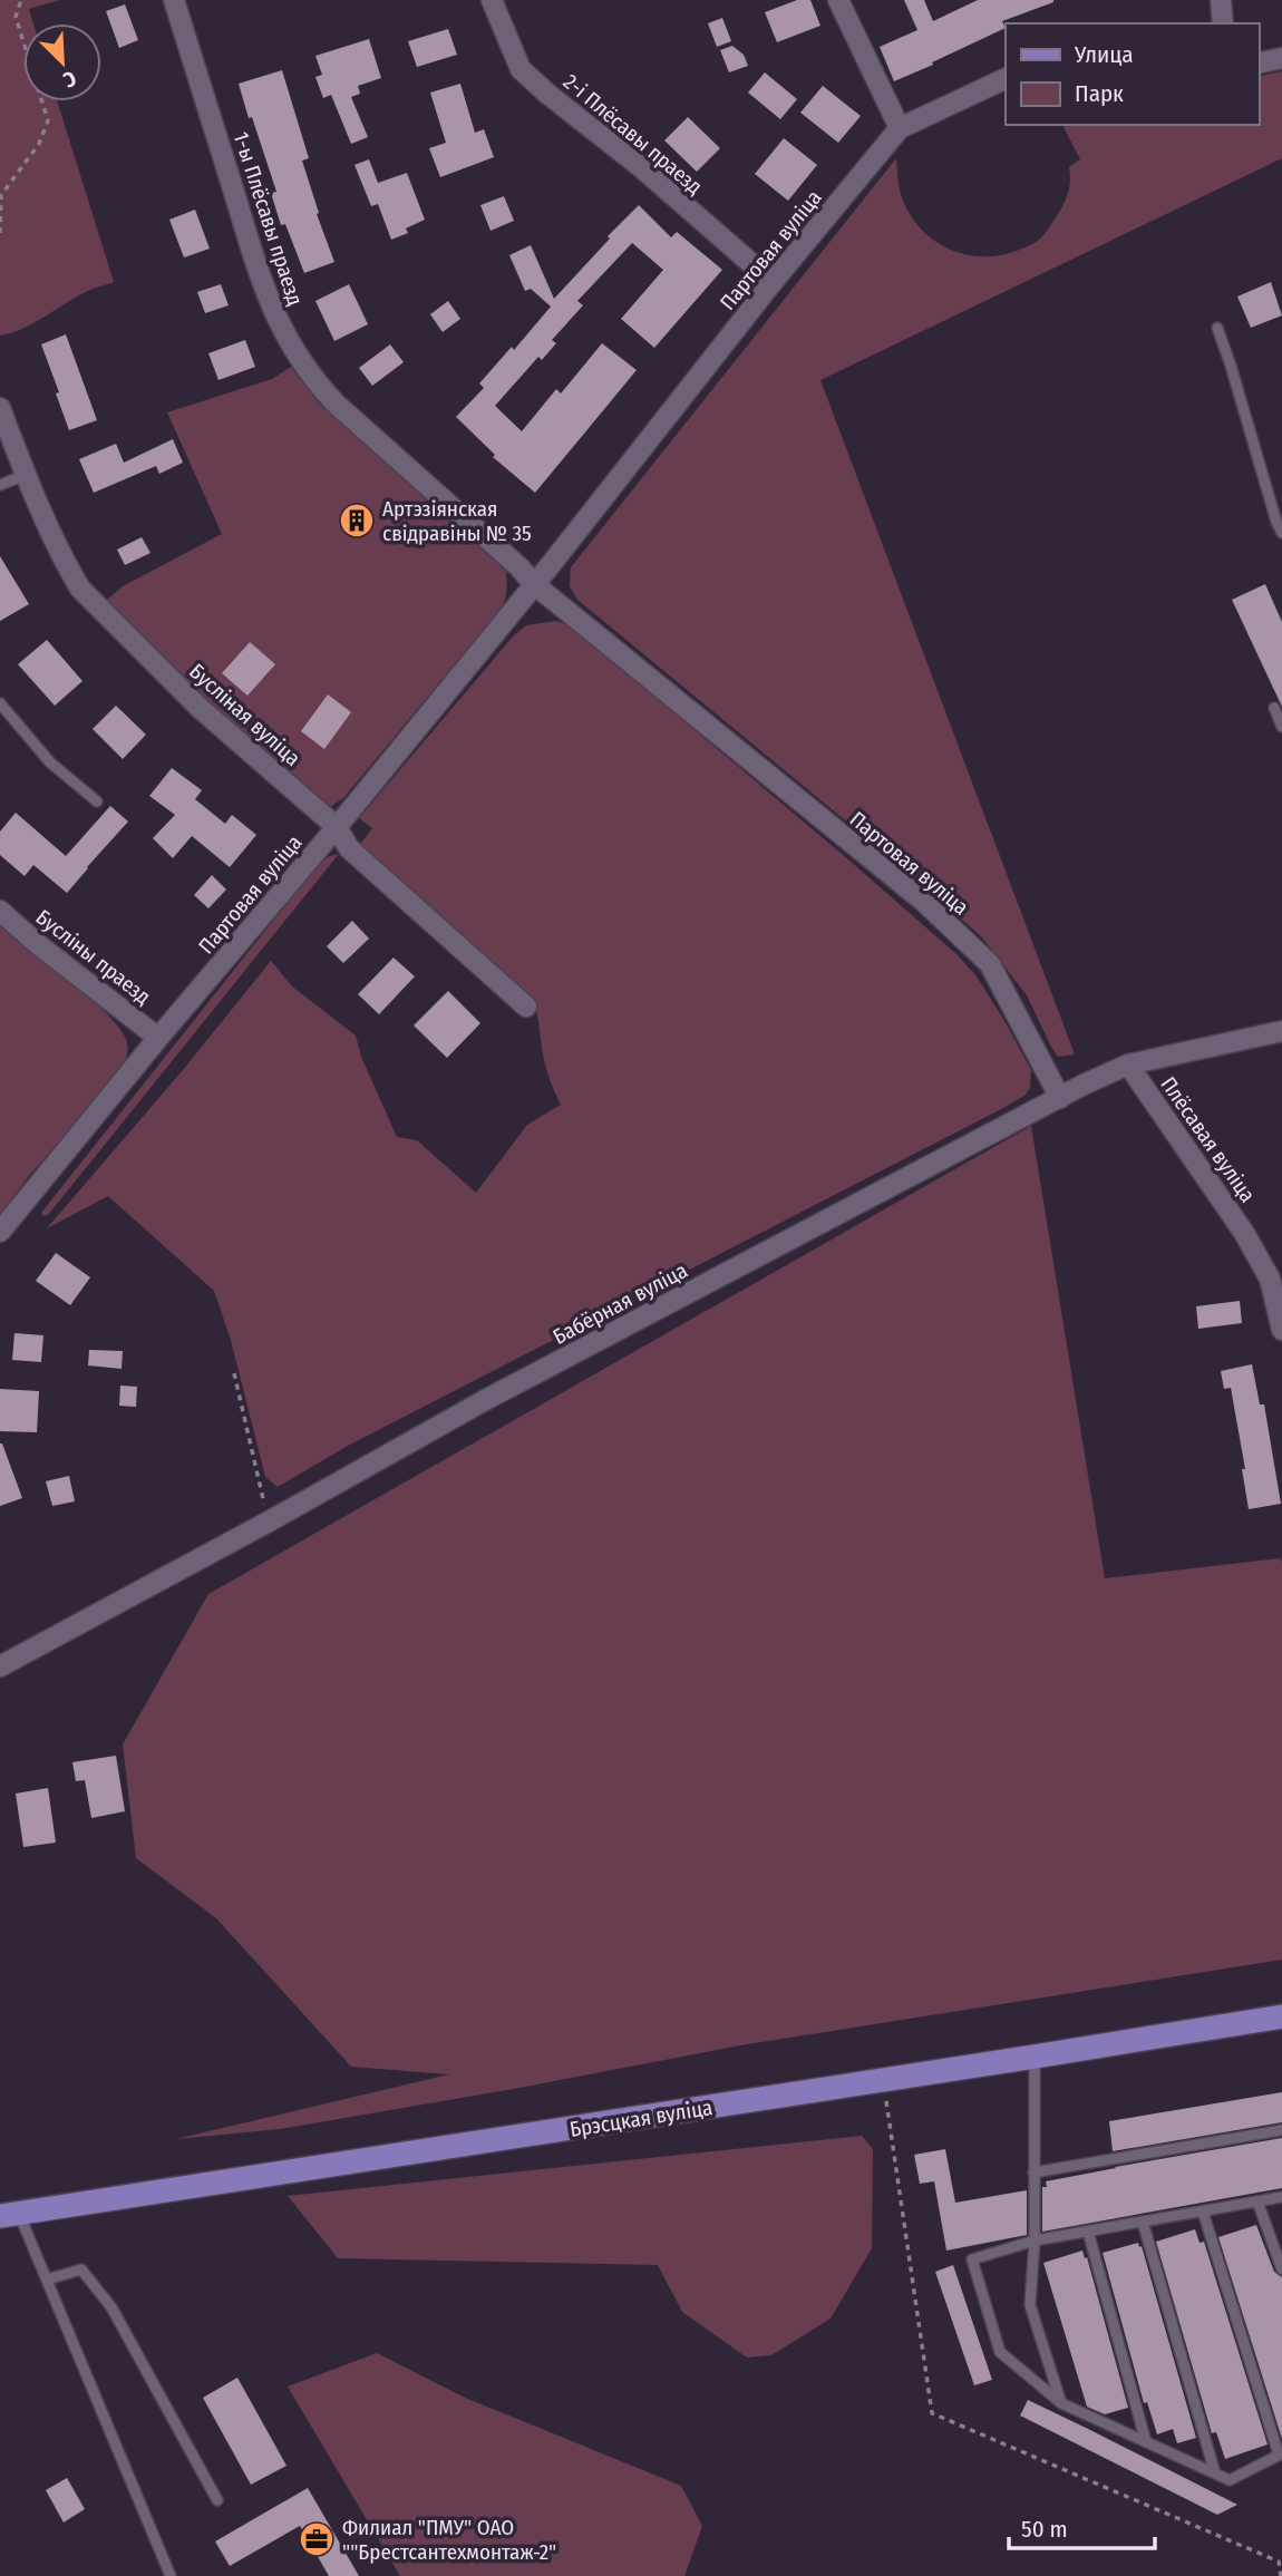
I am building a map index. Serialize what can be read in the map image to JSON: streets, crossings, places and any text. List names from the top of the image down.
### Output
{
  "streets": {
    "main road": ["Брэсцкая вуліца"],
    "street": [
      "2-і Плёсавы праезд",
      "1-ы Плёсавы праезд",
      "Партовая вуліца",
      "Бусліная вуліца",
      "Бусліны праезд",
      "Плёсавая вуліца",
      "Бабёрная вуліца"
    ]
  },
  "crossings": [
    ["2-і Плёсавы праезд", "Партовая вуліца"],
    ["1-ы Плёсавы праезд", "Партовая вуліца"],
    ["Партовая вуліца", "Бусліная вуліца"],
    ["Партовая вуліца", "Бусліны праезд"],
    ["Партовая вуліца", "Бабёрная вуліца"],
    ["Плёсавая вуліца", "Бабёрная вуліца"]
  ],
  "places": {
    "building": ["Артэзіянская свідравіны № 35"],
    "office": ["Филиал \"ПМУ\" ОАО \"\"Брестсантехмонтаж-2\""]
  },
  "legend": ["Улица", "Парк"],
  "scale_bar": "50 m",
  "north": "bottom right"
}
